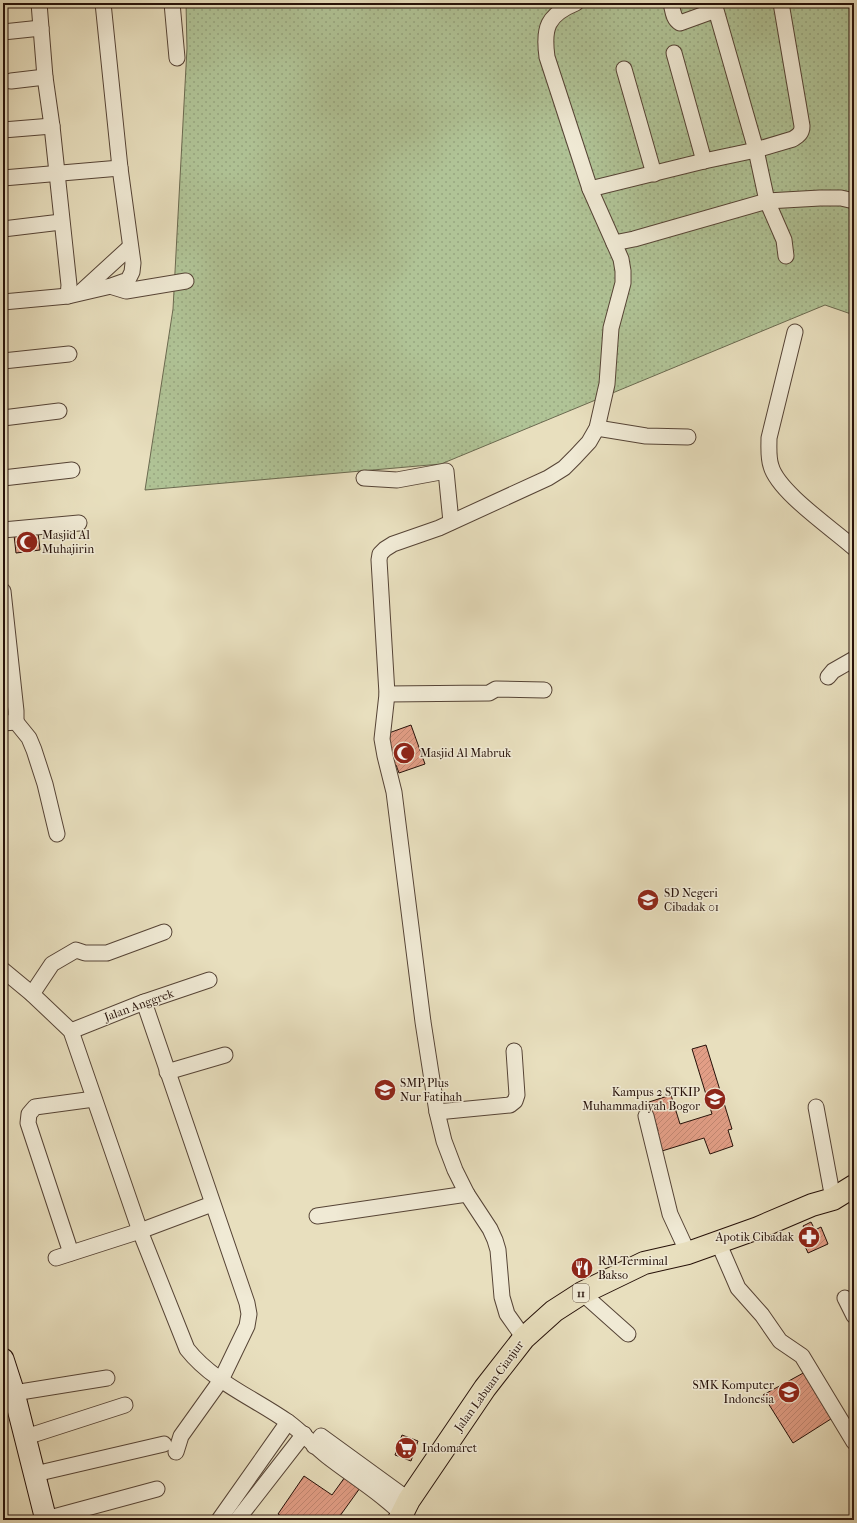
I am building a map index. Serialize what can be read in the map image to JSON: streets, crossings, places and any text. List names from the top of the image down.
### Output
{
  "streets": {
    "highway": ["11", "Jalan Labuan-Cianjur"],
    "street": ["Jalan Anggrek"]
  },
  "places": {
    "mosque": ["Masjid Al Muhajirin", "Masjid Al Mabruk"],
    "school or university": [
      "SD Negeri Cibadak 01",
      "SMP Plus Nur Fatihah",
      "Kampus 2 STKIP Muhammadiyah Bogor",
      "SMK Komputer Indonesia"
    ],
    "pharmacy": ["Apotik Cibadak"],
    "restaurant": ["RM Terminal Bakso"],
    "supermarket": ["Indomaret"]
  }
}
